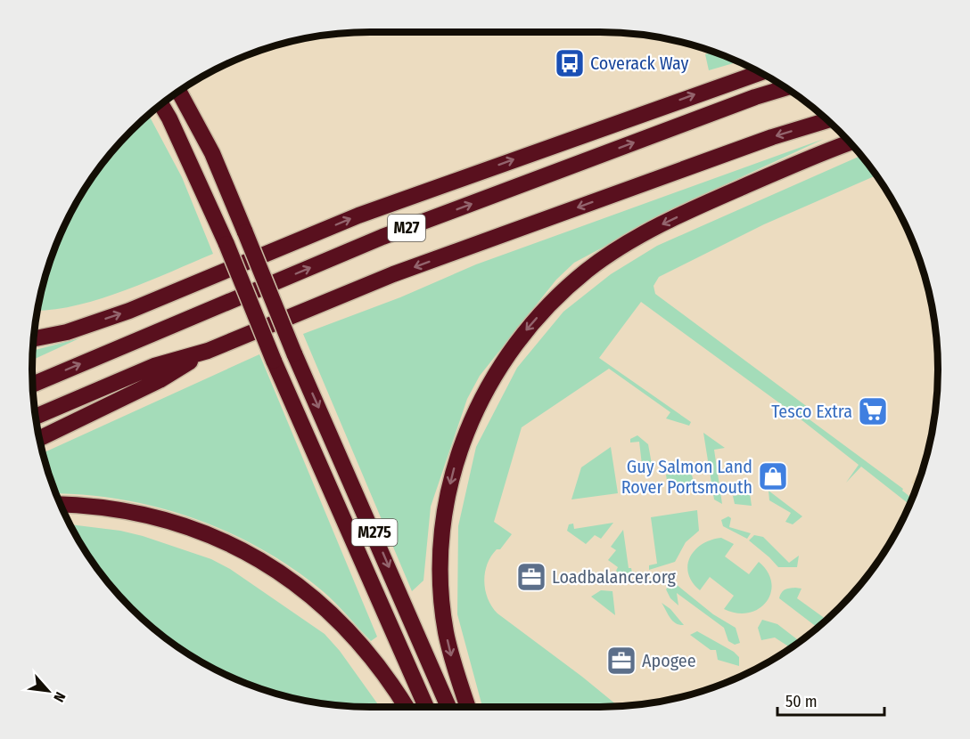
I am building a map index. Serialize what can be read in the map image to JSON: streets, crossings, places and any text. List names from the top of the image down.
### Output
{
  "streets": {
    "highway": ["M27", "M275"]
  },
  "places": {
    "bus stop": ["Coverack Way"],
    "supermarket": ["Tesco Extra"],
    "shop": ["Guy Salmon Land Rover Portsmouth"],
    "office": ["Loadbalancer.org", "Apogee"]
  },
  "scale_bar": "50 m",
  "north": "bottom right"
}
